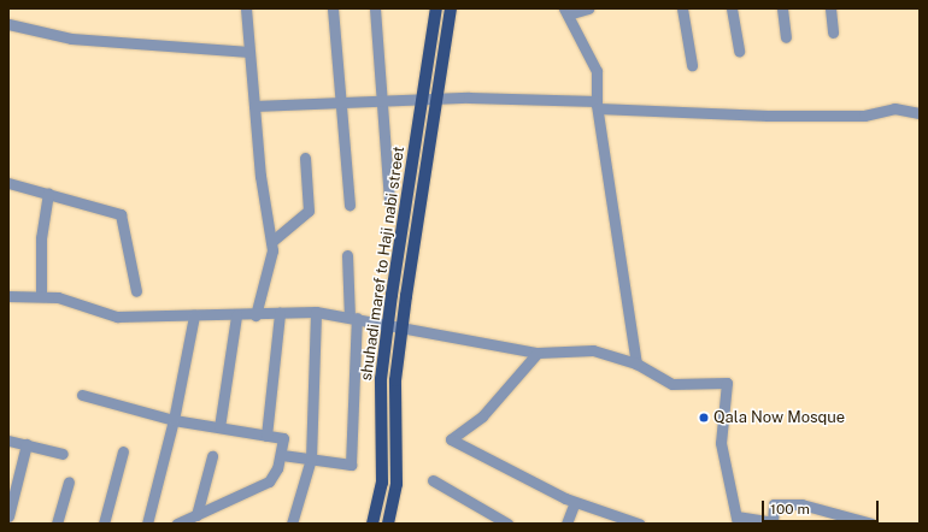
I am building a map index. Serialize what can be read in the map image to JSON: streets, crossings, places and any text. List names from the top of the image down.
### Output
{
  "streets": {
    "main road": ["shuhadi maref to Haji nabi street"]
  },
  "places": ["Qala Now Mosque"],
  "scale_bar": "100 m"
}
